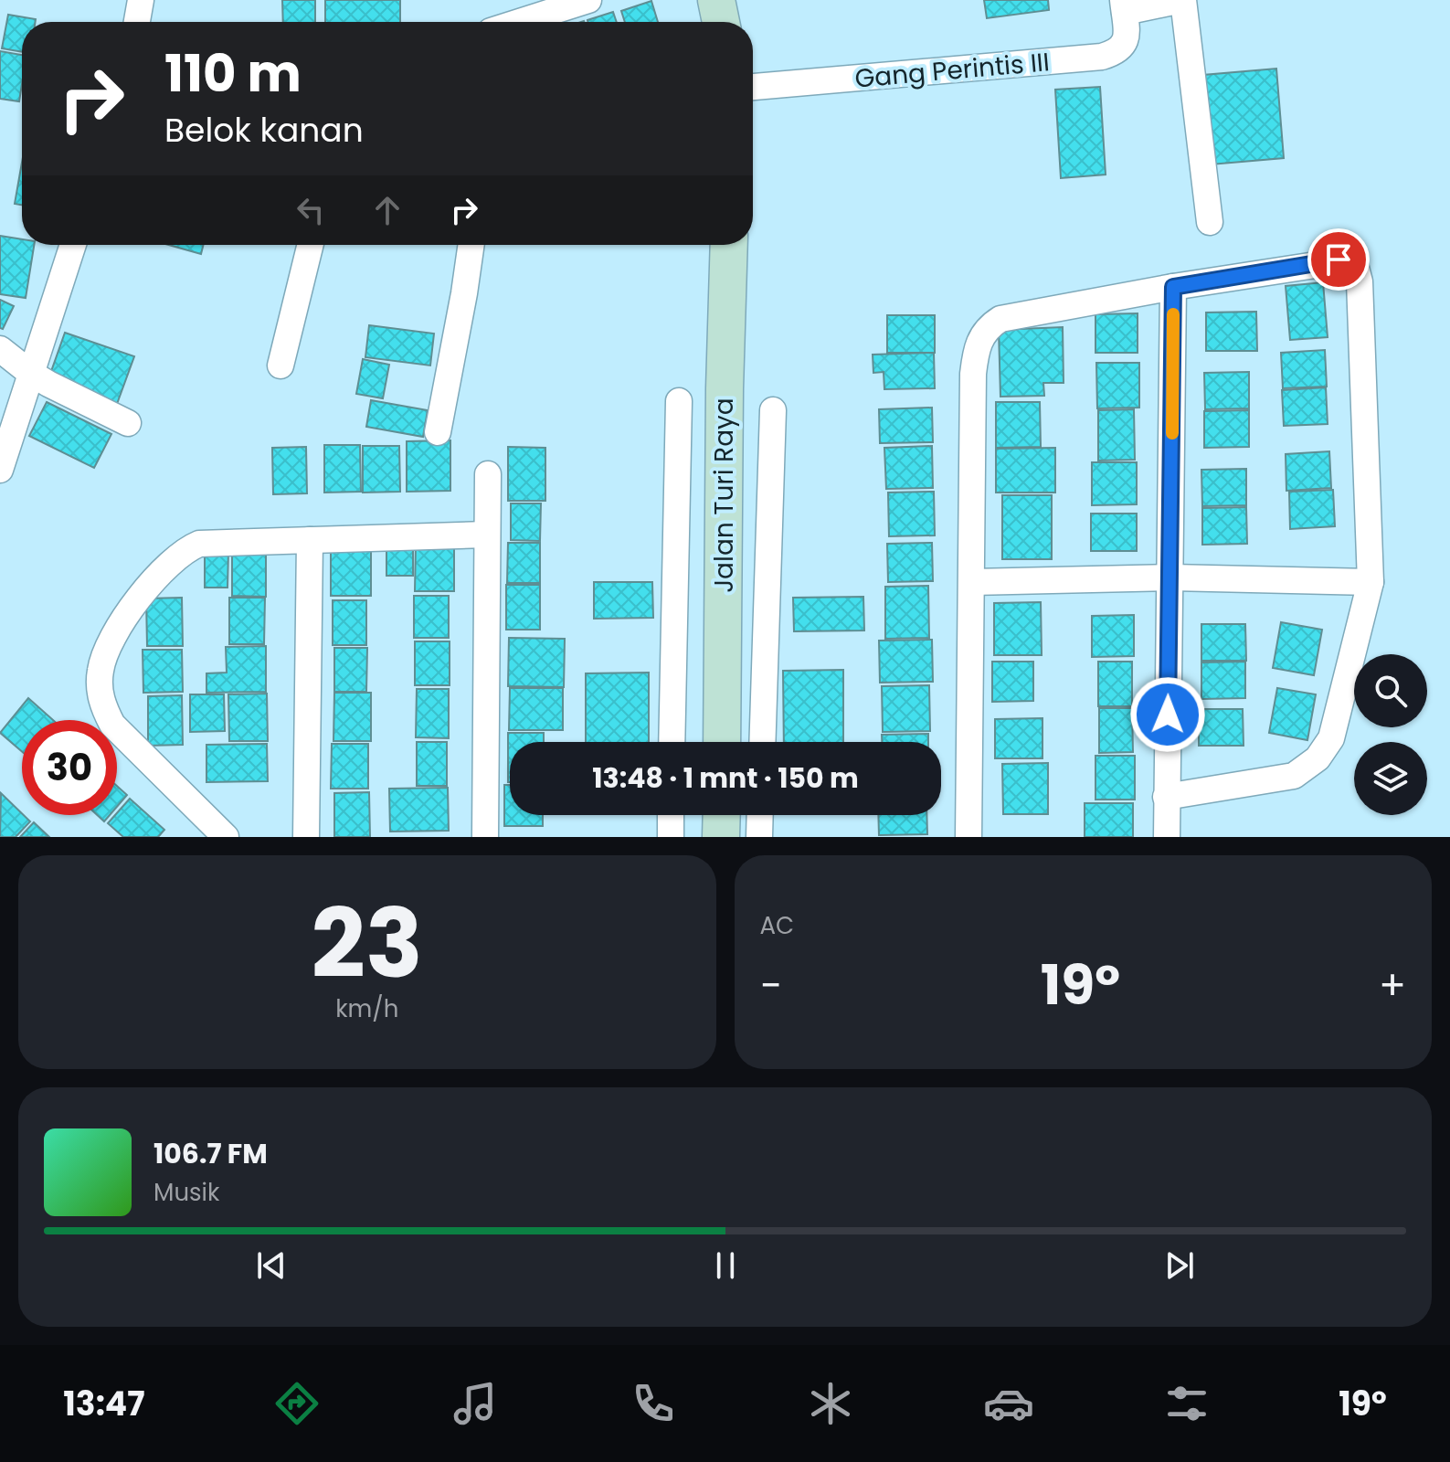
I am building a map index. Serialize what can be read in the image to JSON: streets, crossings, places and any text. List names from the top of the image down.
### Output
{
  "streets": {
    "street": ["Gang Perintis III", "Jalan Turi Raya"]
  },
  "page": {
    "turn": ["110 m", "Belok kanan"],
    "limit": "30",
    "trip": "13:48 · 1 mnt · 150 m",
    "tile": [
      ["23", "km/h"],
      "AC"
    ],
    "heat": ["−", "19°", "+"],
    "song": ["106.7 FM", "Musik"],
    "tabs": ["13:47", "19°"]
  }
}
